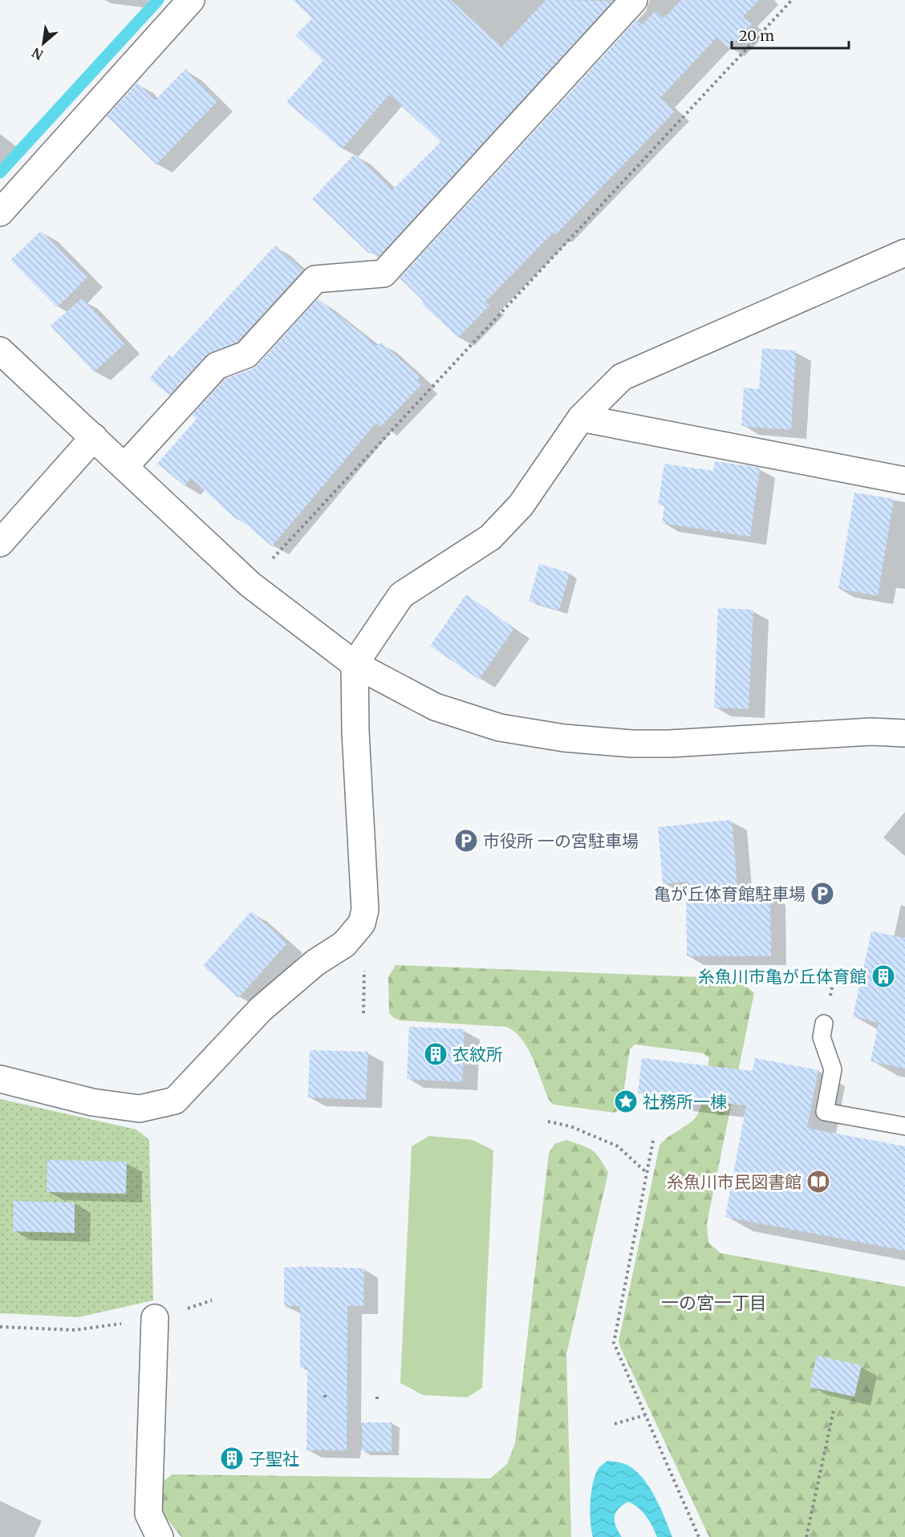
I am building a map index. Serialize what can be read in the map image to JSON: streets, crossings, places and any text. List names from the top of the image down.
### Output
{
  "districts": ["一の宮一丁目"],
  "places": {
    "parking": ["市役所 一の宮駐車場", "亀が丘体育館駐車場"],
    "building": ["糸魚川市亀が丘体育館", "衣紋所", "子聖社"],
    "place": ["社務所一棟"],
    "library": ["糸魚川市民図書館"]
  },
  "scale_bar": "20 m",
  "north": "bottom left"
}
